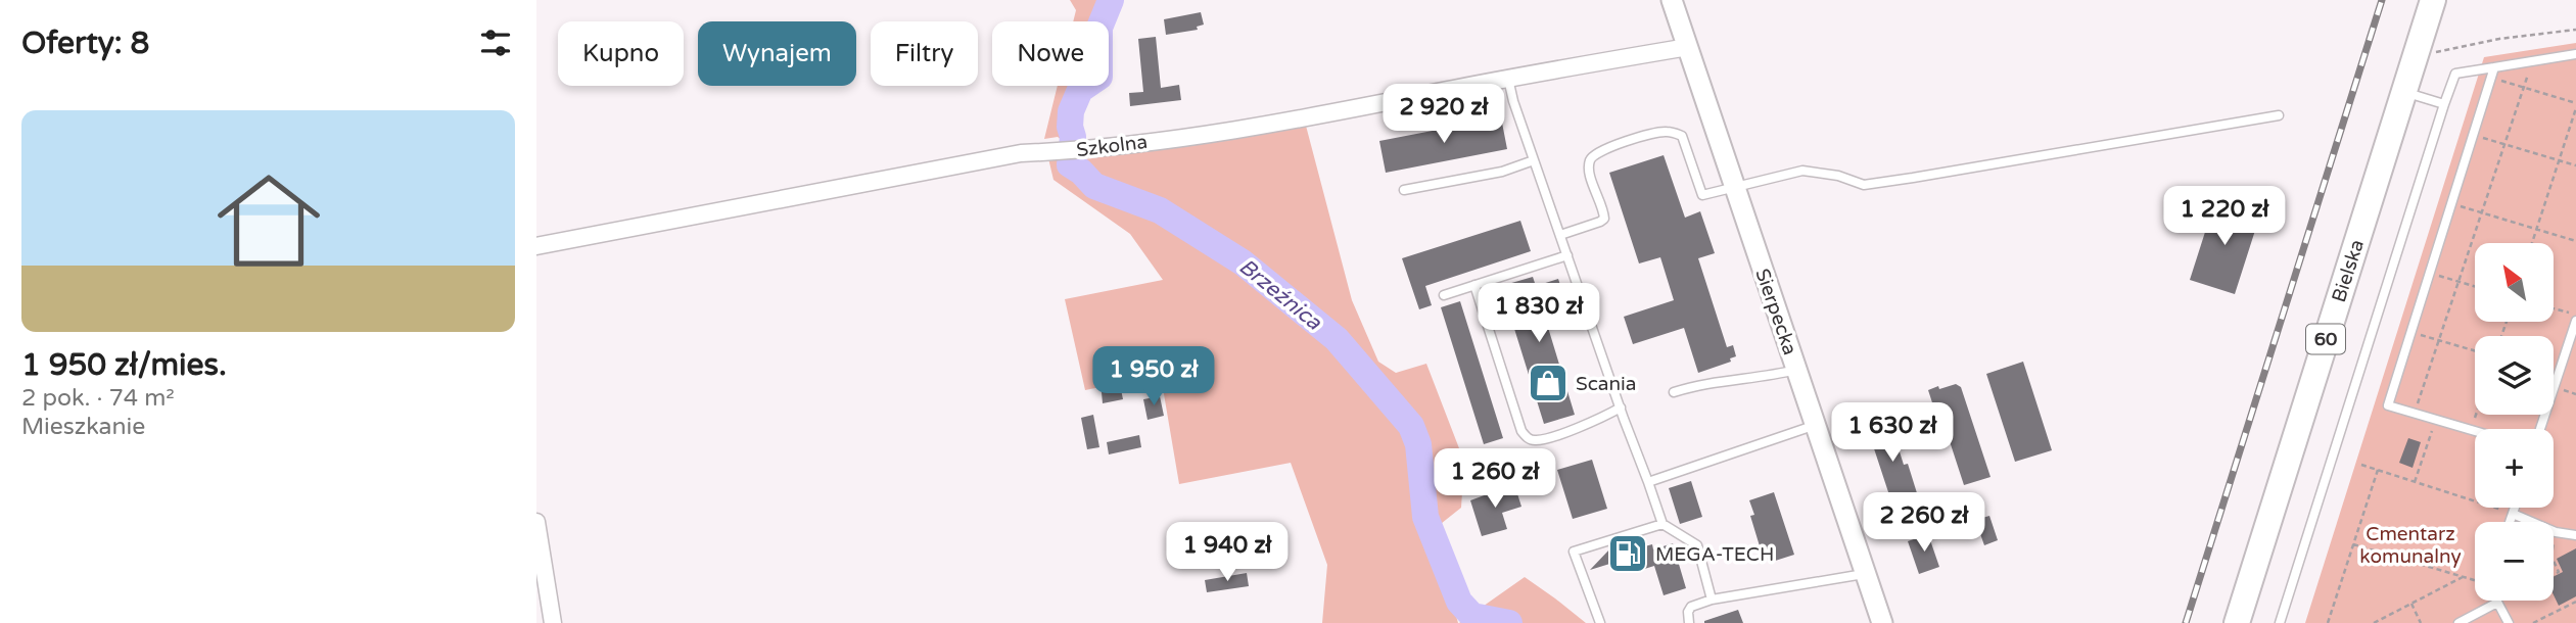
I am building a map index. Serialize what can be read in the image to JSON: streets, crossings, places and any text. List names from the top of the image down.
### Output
{
  "streets": {
    "main road": ["Bielska", "60"],
    "street": ["Szkolna", "Sierpecka"]
  },
  "crossings": [
    ["Szkolna", "Sierpecka"]
  ],
  "water": ["Brzeźnica"],
  "parks": ["Cmentarz komunalny"],
  "places": {
    "shop": ["Scania"],
    "fuel station": ["MEGA-TECH"]
  },
  "north": "top left",
  "page": {
    "heading": "Oferty: 8",
    "chip": [
      "Kupno",
      "Wynajem",
      "Filtry",
      "Nowe"
    ],
    "price": [
      "2 920 zł",
      "1 220 zł",
      "1 830 zł",
      "1 950 zł",
      "1 630 zł",
      "1 260 zł",
      "2 260 zł",
      "1 940 zł"
    ],
    "list": [
      {
        "name": "1 950 zł/mies.",
        "note": "2 pok. · 74 m² · Mieszkanie"
      }
    ],
    "map_buttons": ["+", "−"]
  }
}
